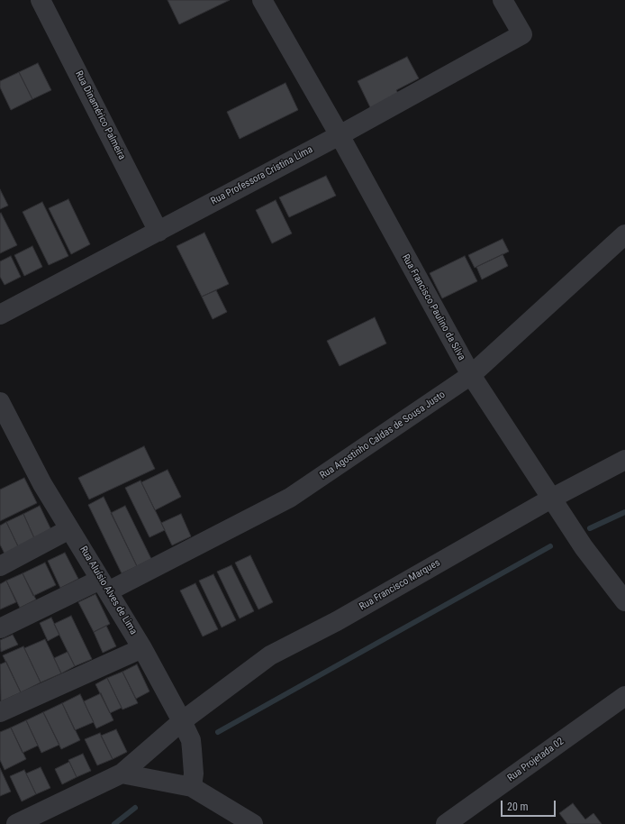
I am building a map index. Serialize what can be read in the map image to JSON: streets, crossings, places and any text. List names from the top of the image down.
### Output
{
  "streets": {
    "street": [
      "Rua Dinamérico Palmeira",
      "Rua Professora Cristina Lima",
      "Rua Francisco Paulino da Silva",
      "Rua Agostinho Caldas de Sousa Justo",
      "Rua Francisco Marques",
      "Rua Aluísio Alves de Lima",
      "Rua Projetada 02"
    ]
  },
  "crossings": [
    ["Rua Dinamérico Palmeira", "Rua Professora Cristina Lima"],
    ["Rua Professora Cristina Lima", "Rua Francisco Paulino da Silva"],
    ["Rua Francisco Paulino da Silva", "Rua Agostinho Caldas de Sousa Justo"],
    ["Rua Francisco Paulino da Silva", "Rua Francisco Marques"],
    ["Rua Agostinho Caldas de Sousa Justo", "Rua Aluísio Alves de Lima"],
    ["Rua Francisco Marques", "Rua Aluísio Alves de Lima"]
  ],
  "scale_bar": "20 m"
}
